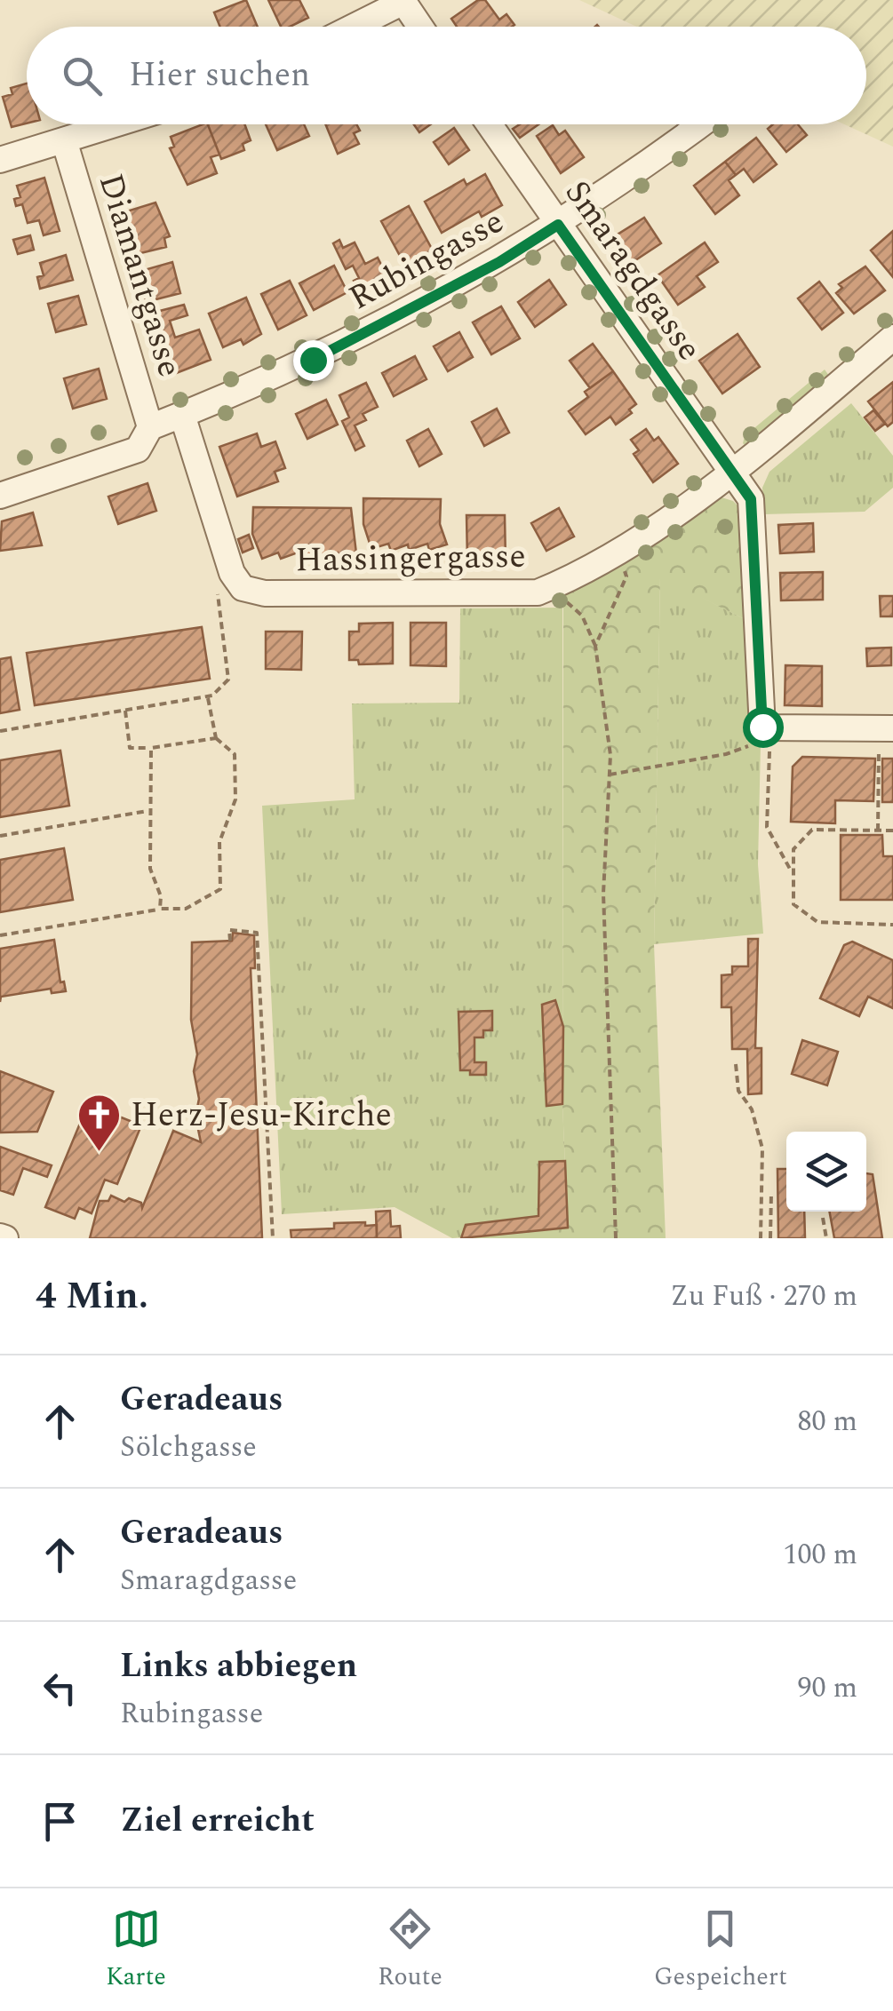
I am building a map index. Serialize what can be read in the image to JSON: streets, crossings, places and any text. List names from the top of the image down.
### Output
{
  "streets": {
    "street": [
      "Rubingasse",
      "Smaragdgasse",
      "Diamantgasse",
      "Hassingergasse"
    ]
  },
  "crossings": [
    ["Rubingasse", "Smaragdgasse"],
    ["Rubingasse", "Diamantgasse"],
    ["Rubingasse", "Hassingergasse"],
    ["Smaragdgasse", "Hassingergasse"]
  ],
  "places": {
    "church": ["Herz-Jesu-Kirche"]
  },
  "page": {
    "search": "Hier suchen",
    "heading": ["4 Min.", "Zu Fuß · 270 m"],
    "list": [
      ["Geradeaus", "Sölchgasse", "80 m"],
      ["Geradeaus", "Smaragdgasse", "100 m"],
      ["Links abbiegen", "Rubingasse", "90 m"],
      "Ziel erreicht"
    ],
    "nav": ["Karte", "Route", "Gespeichert"]
  }
}
